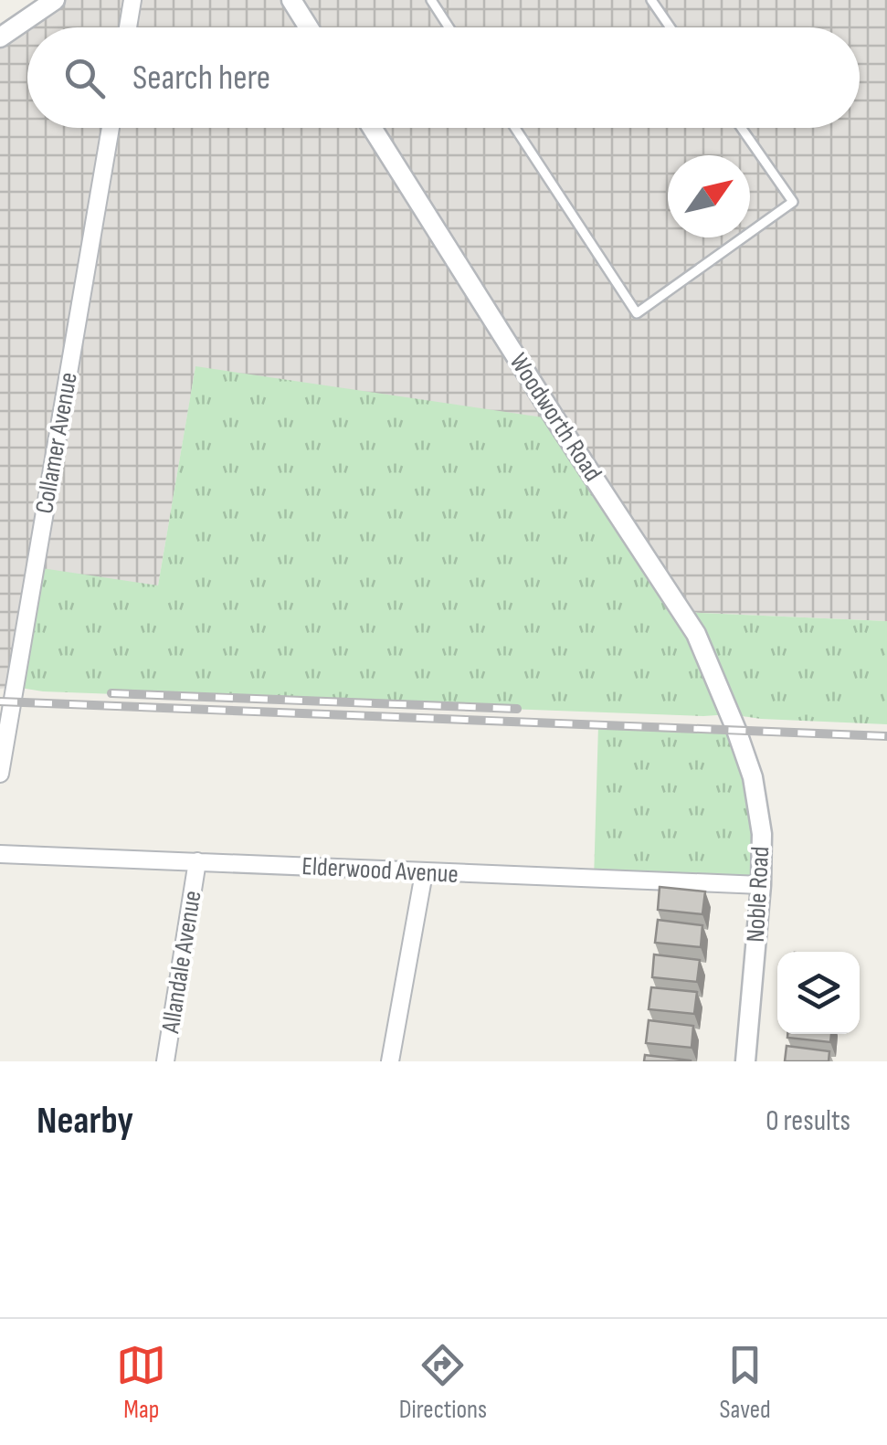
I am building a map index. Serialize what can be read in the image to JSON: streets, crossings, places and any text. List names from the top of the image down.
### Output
{
  "streets": {
    "street": [
      "Woodworth Road",
      "Collamer Avenue",
      "Elderwood Avenue",
      "Noble Road",
      "Allandale Avenue"
    ]
  },
  "crossings": [
    ["Woodworth Road", "Noble Road"],
    ["Elderwood Avenue", "Noble Road"],
    ["Elderwood Avenue", "Allandale Avenue"]
  ],
  "north": "top right",
  "page": {
    "search": "Search here",
    "heading": ["Nearby", "0 results"],
    "nav": ["Map", "Directions", "Saved"]
  }
}
